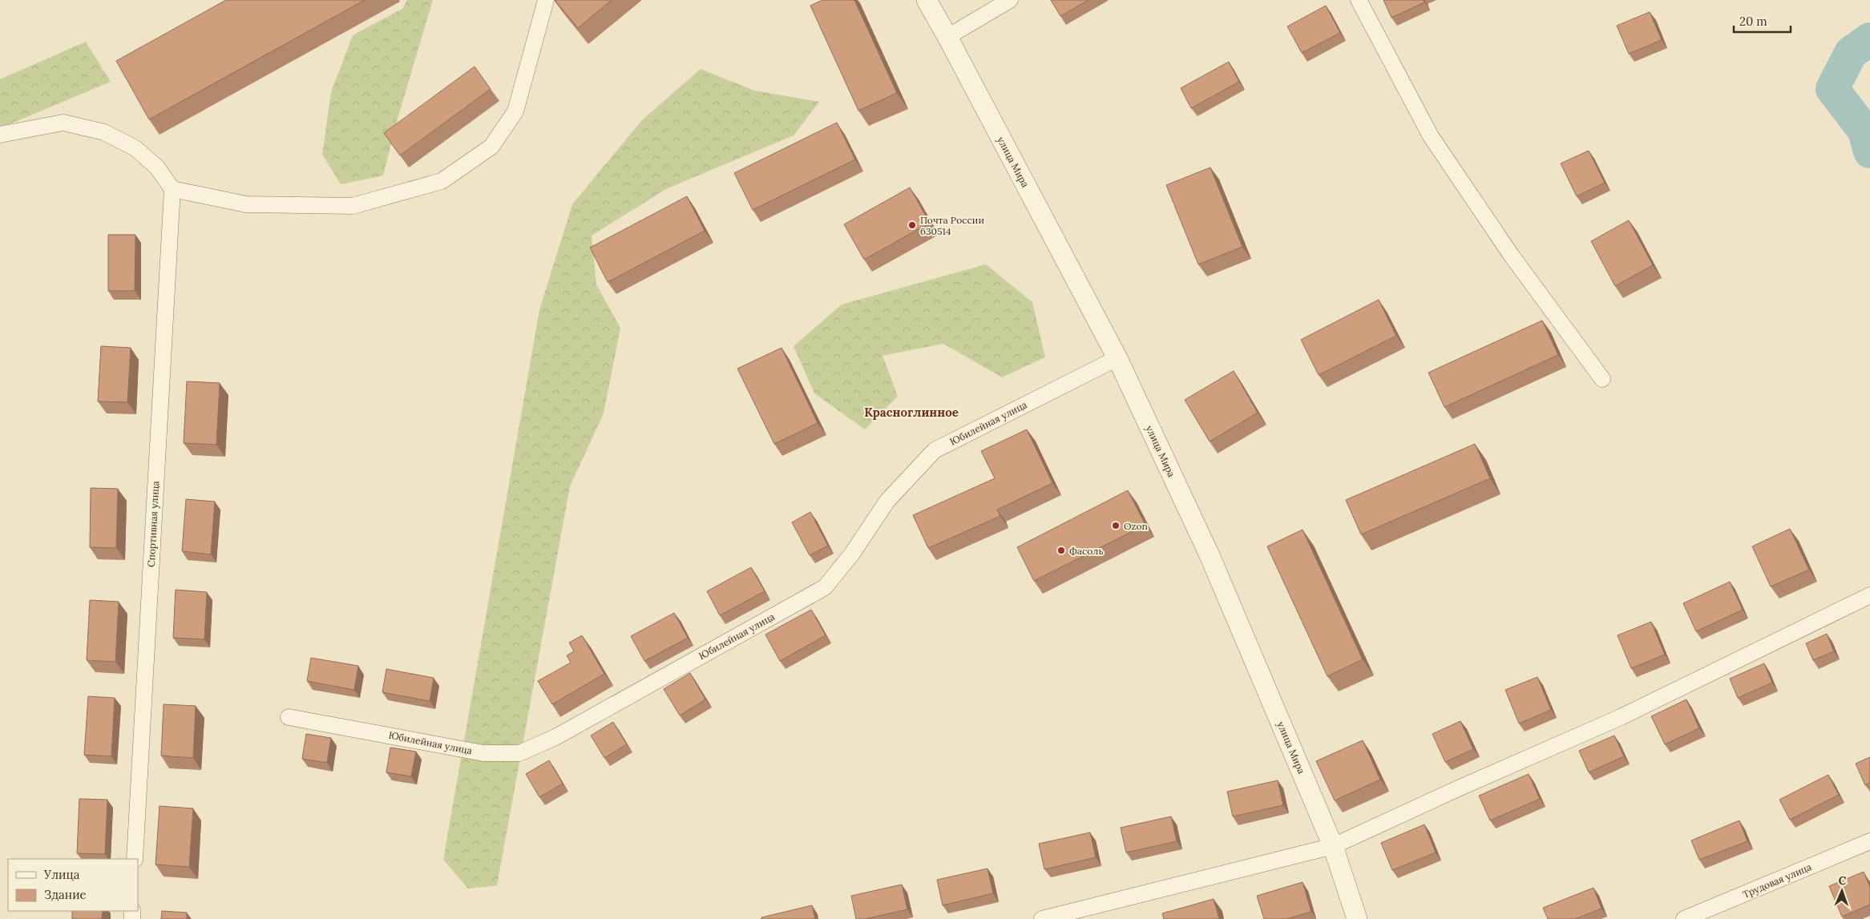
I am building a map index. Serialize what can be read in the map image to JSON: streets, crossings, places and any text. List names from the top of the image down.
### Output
{
  "streets": {
    "street": [
      "улица Мира",
      "Юбилейная улица",
      "Спортивная улица",
      "Трудовая улица"
    ]
  },
  "crossings": [
    ["улица Мира", "Юбилейная улица"]
  ],
  "districts": ["Красноглинное"],
  "places": ["Почта России 630514", "Ozon", "Фасоль"],
  "legend": ["Улица", "Здание"],
  "scale_bar": "20 m",
  "north": "top"
}
